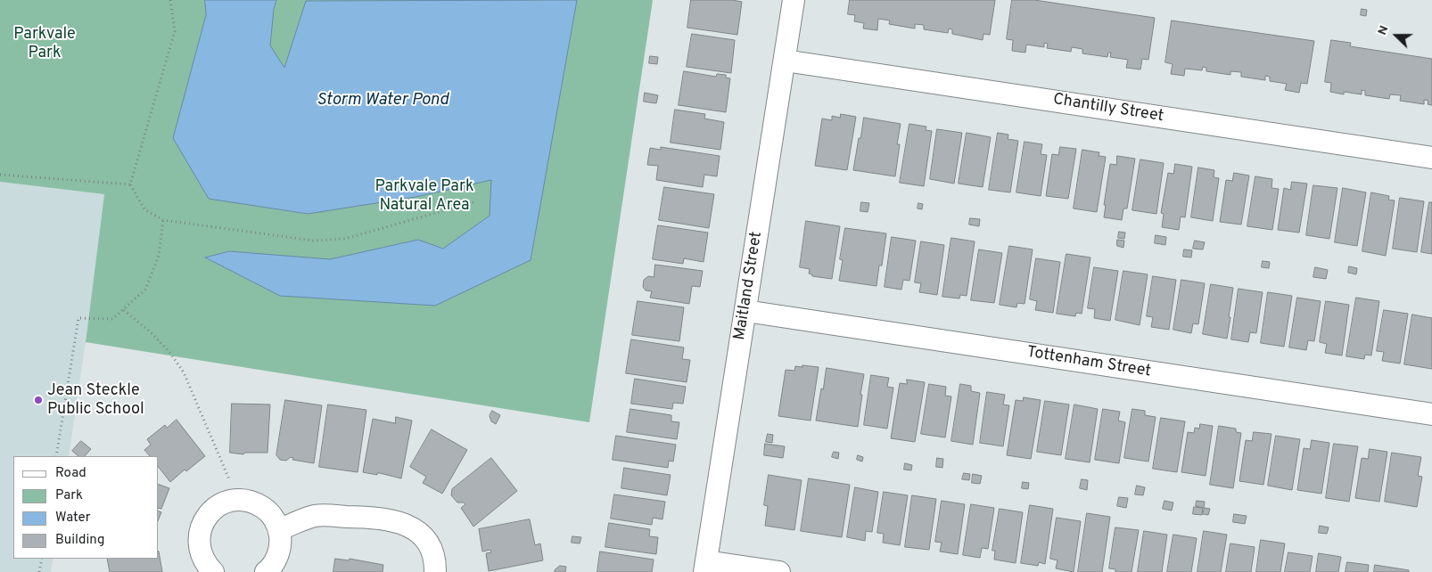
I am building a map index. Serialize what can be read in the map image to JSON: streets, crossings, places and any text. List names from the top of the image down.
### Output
{
  "streets": {
    "street": ["Chantilly Street", "Maitland Street", "Tottenham Street"]
  },
  "crossings": [
    ["Chantilly Street", "Maitland Street"],
    ["Maitland Street", "Tottenham Street"]
  ],
  "water": ["Storm Water Pond"],
  "parks": ["Parkvale Park", "Parkvale Park Natural Area"],
  "places": ["Jean Steckle Public School"],
  "legend": [
    "Road",
    "Park",
    "Water",
    "Building"
  ],
  "north": "left"
}
